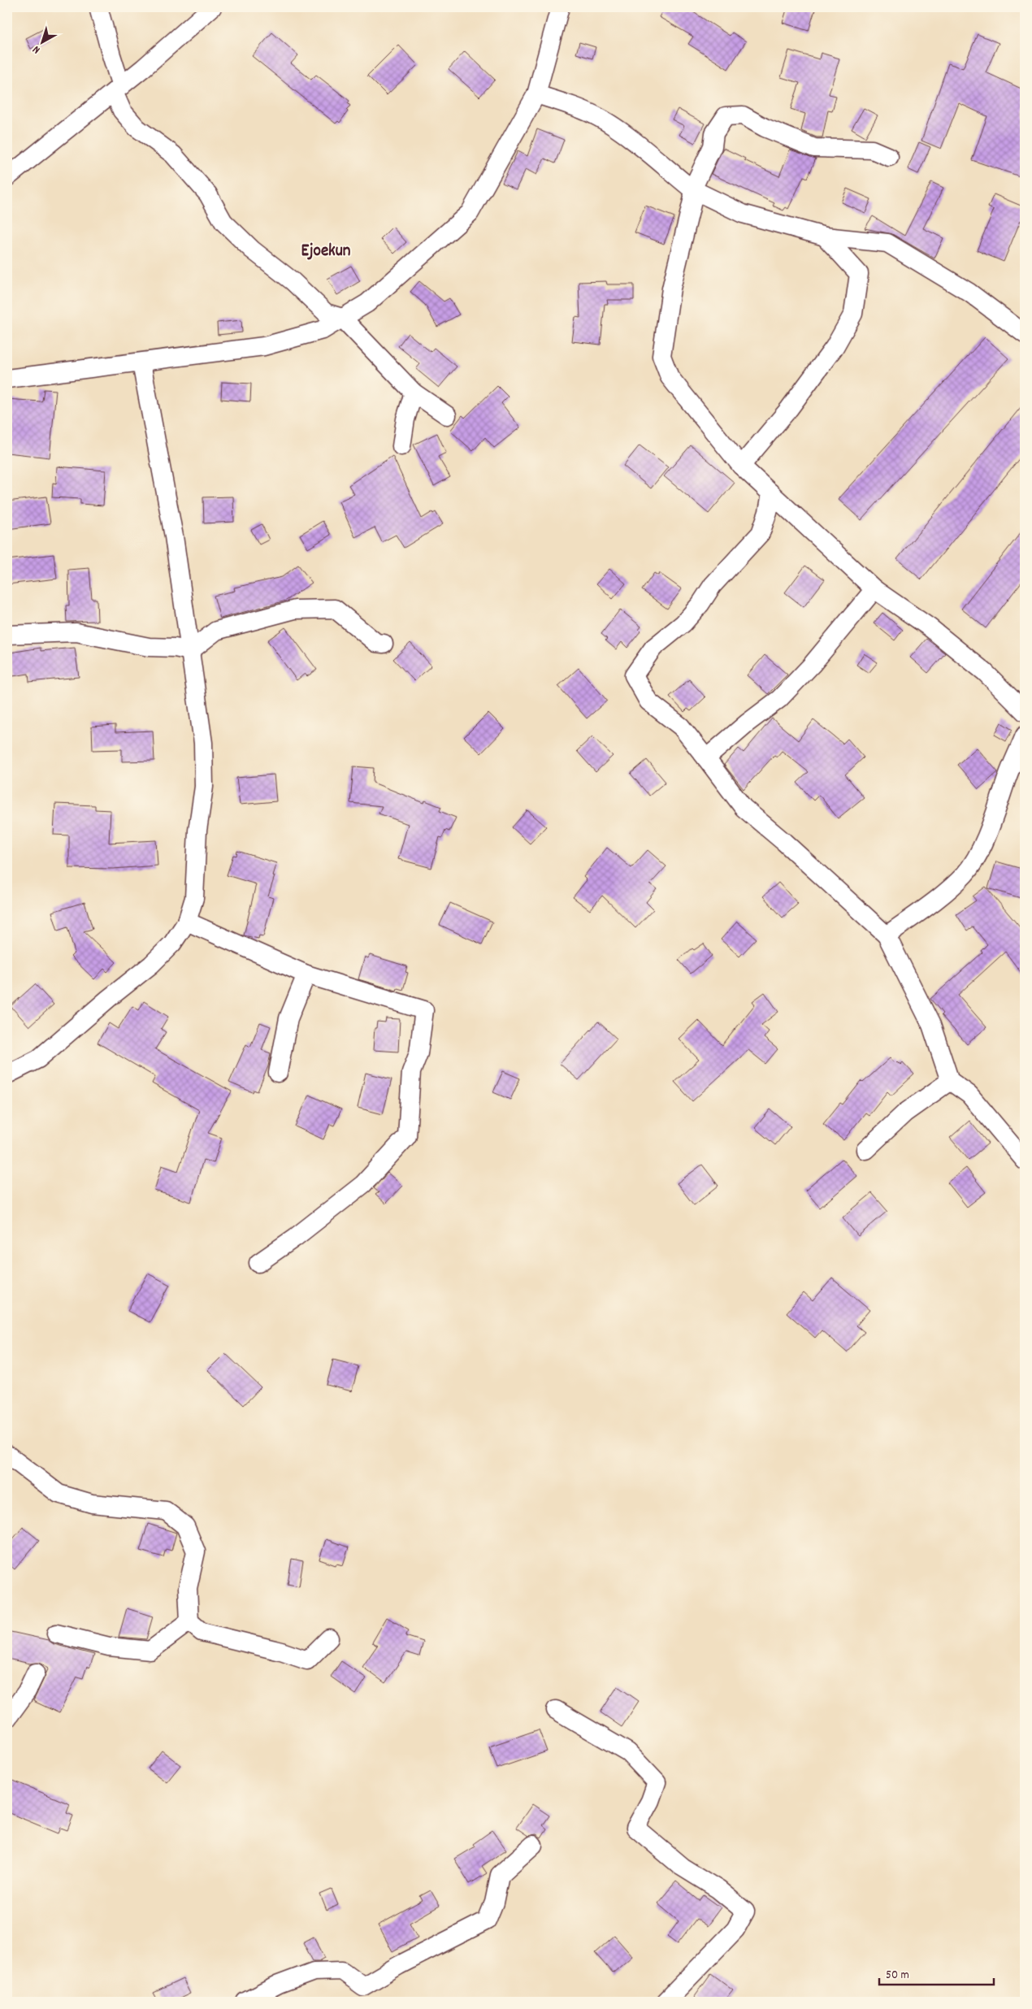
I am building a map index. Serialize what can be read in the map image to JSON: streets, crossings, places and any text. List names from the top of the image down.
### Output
{
  "districts": ["Ejoekun"],
  "scale_bar": "50 m",
  "north": "bottom left"
}
